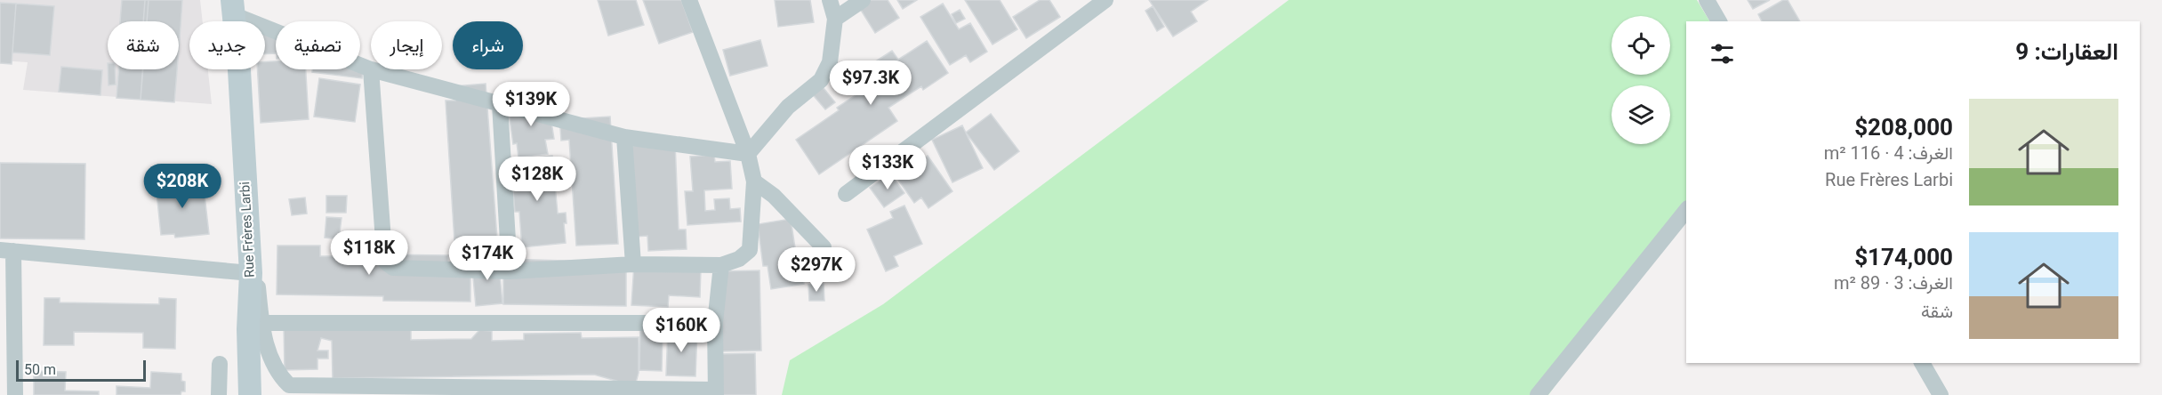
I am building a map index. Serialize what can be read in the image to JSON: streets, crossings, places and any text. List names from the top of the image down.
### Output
{
  "streets": {
    "main road": ["Rue Frères Larbi"]
  },
  "scale_bar": "50 m",
  "page": {
    "chip": [
      "شراء",
      "إيجار",
      "تصفية",
      "جديد",
      "شقة"
    ],
    "heading": "العقارات: 9",
    "price": [
      "$97.3K",
      "$139K",
      "$133K",
      "$128K",
      "$208K",
      "$118K",
      "$174K",
      "$297K",
      "$160K"
    ],
    "list": [
      {
        "name": "$208,000",
        "note": "الغرف: 4 · 116 m² · Rue Frères Larbi"
      },
      {
        "name": "$174,000",
        "note": "الغرف: 3 · 89 m² · شقة"
      }
    ],
    "scale": "50 m"
  }
}
